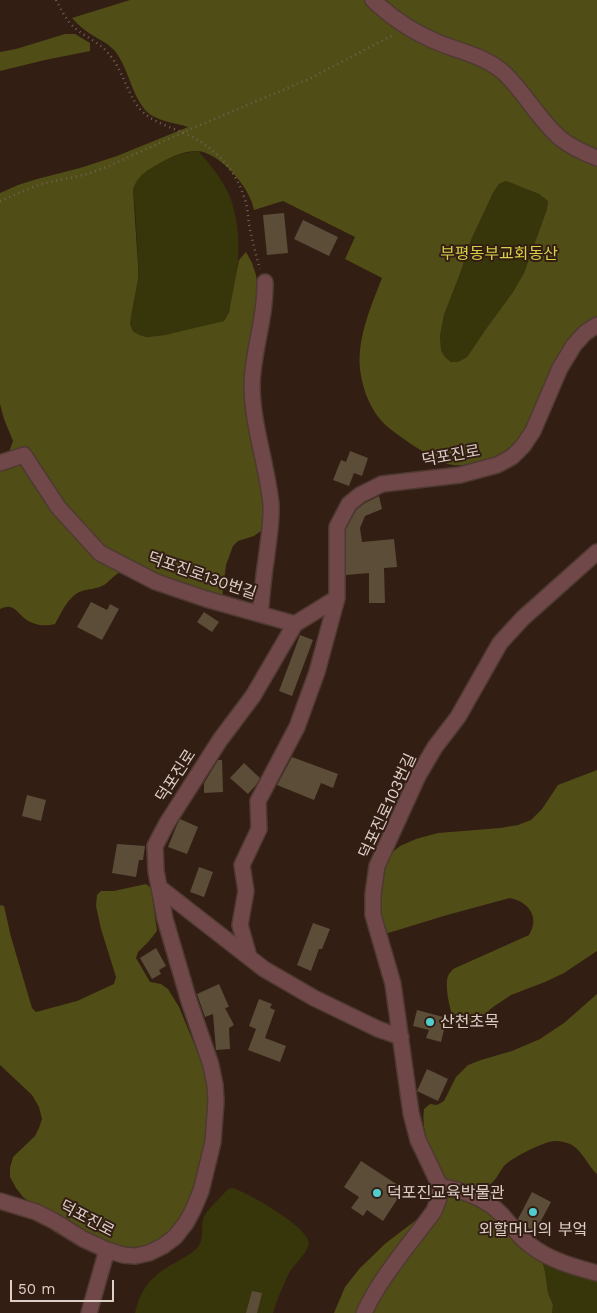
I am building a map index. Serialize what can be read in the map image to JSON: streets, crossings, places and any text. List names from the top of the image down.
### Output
{
  "streets": {
    "street": ["덕포진로", "덕포진로130번길", "덕포진로103번길"]
  },
  "crossings": [
    ["덕포진로", "덕포진로130번길"]
  ],
  "parks": ["부평동부교회동산"],
  "places": ["산천초목", "덕포진교육박물관", "외할머니의 부엌"],
  "scale_bar": "50 m"
}
